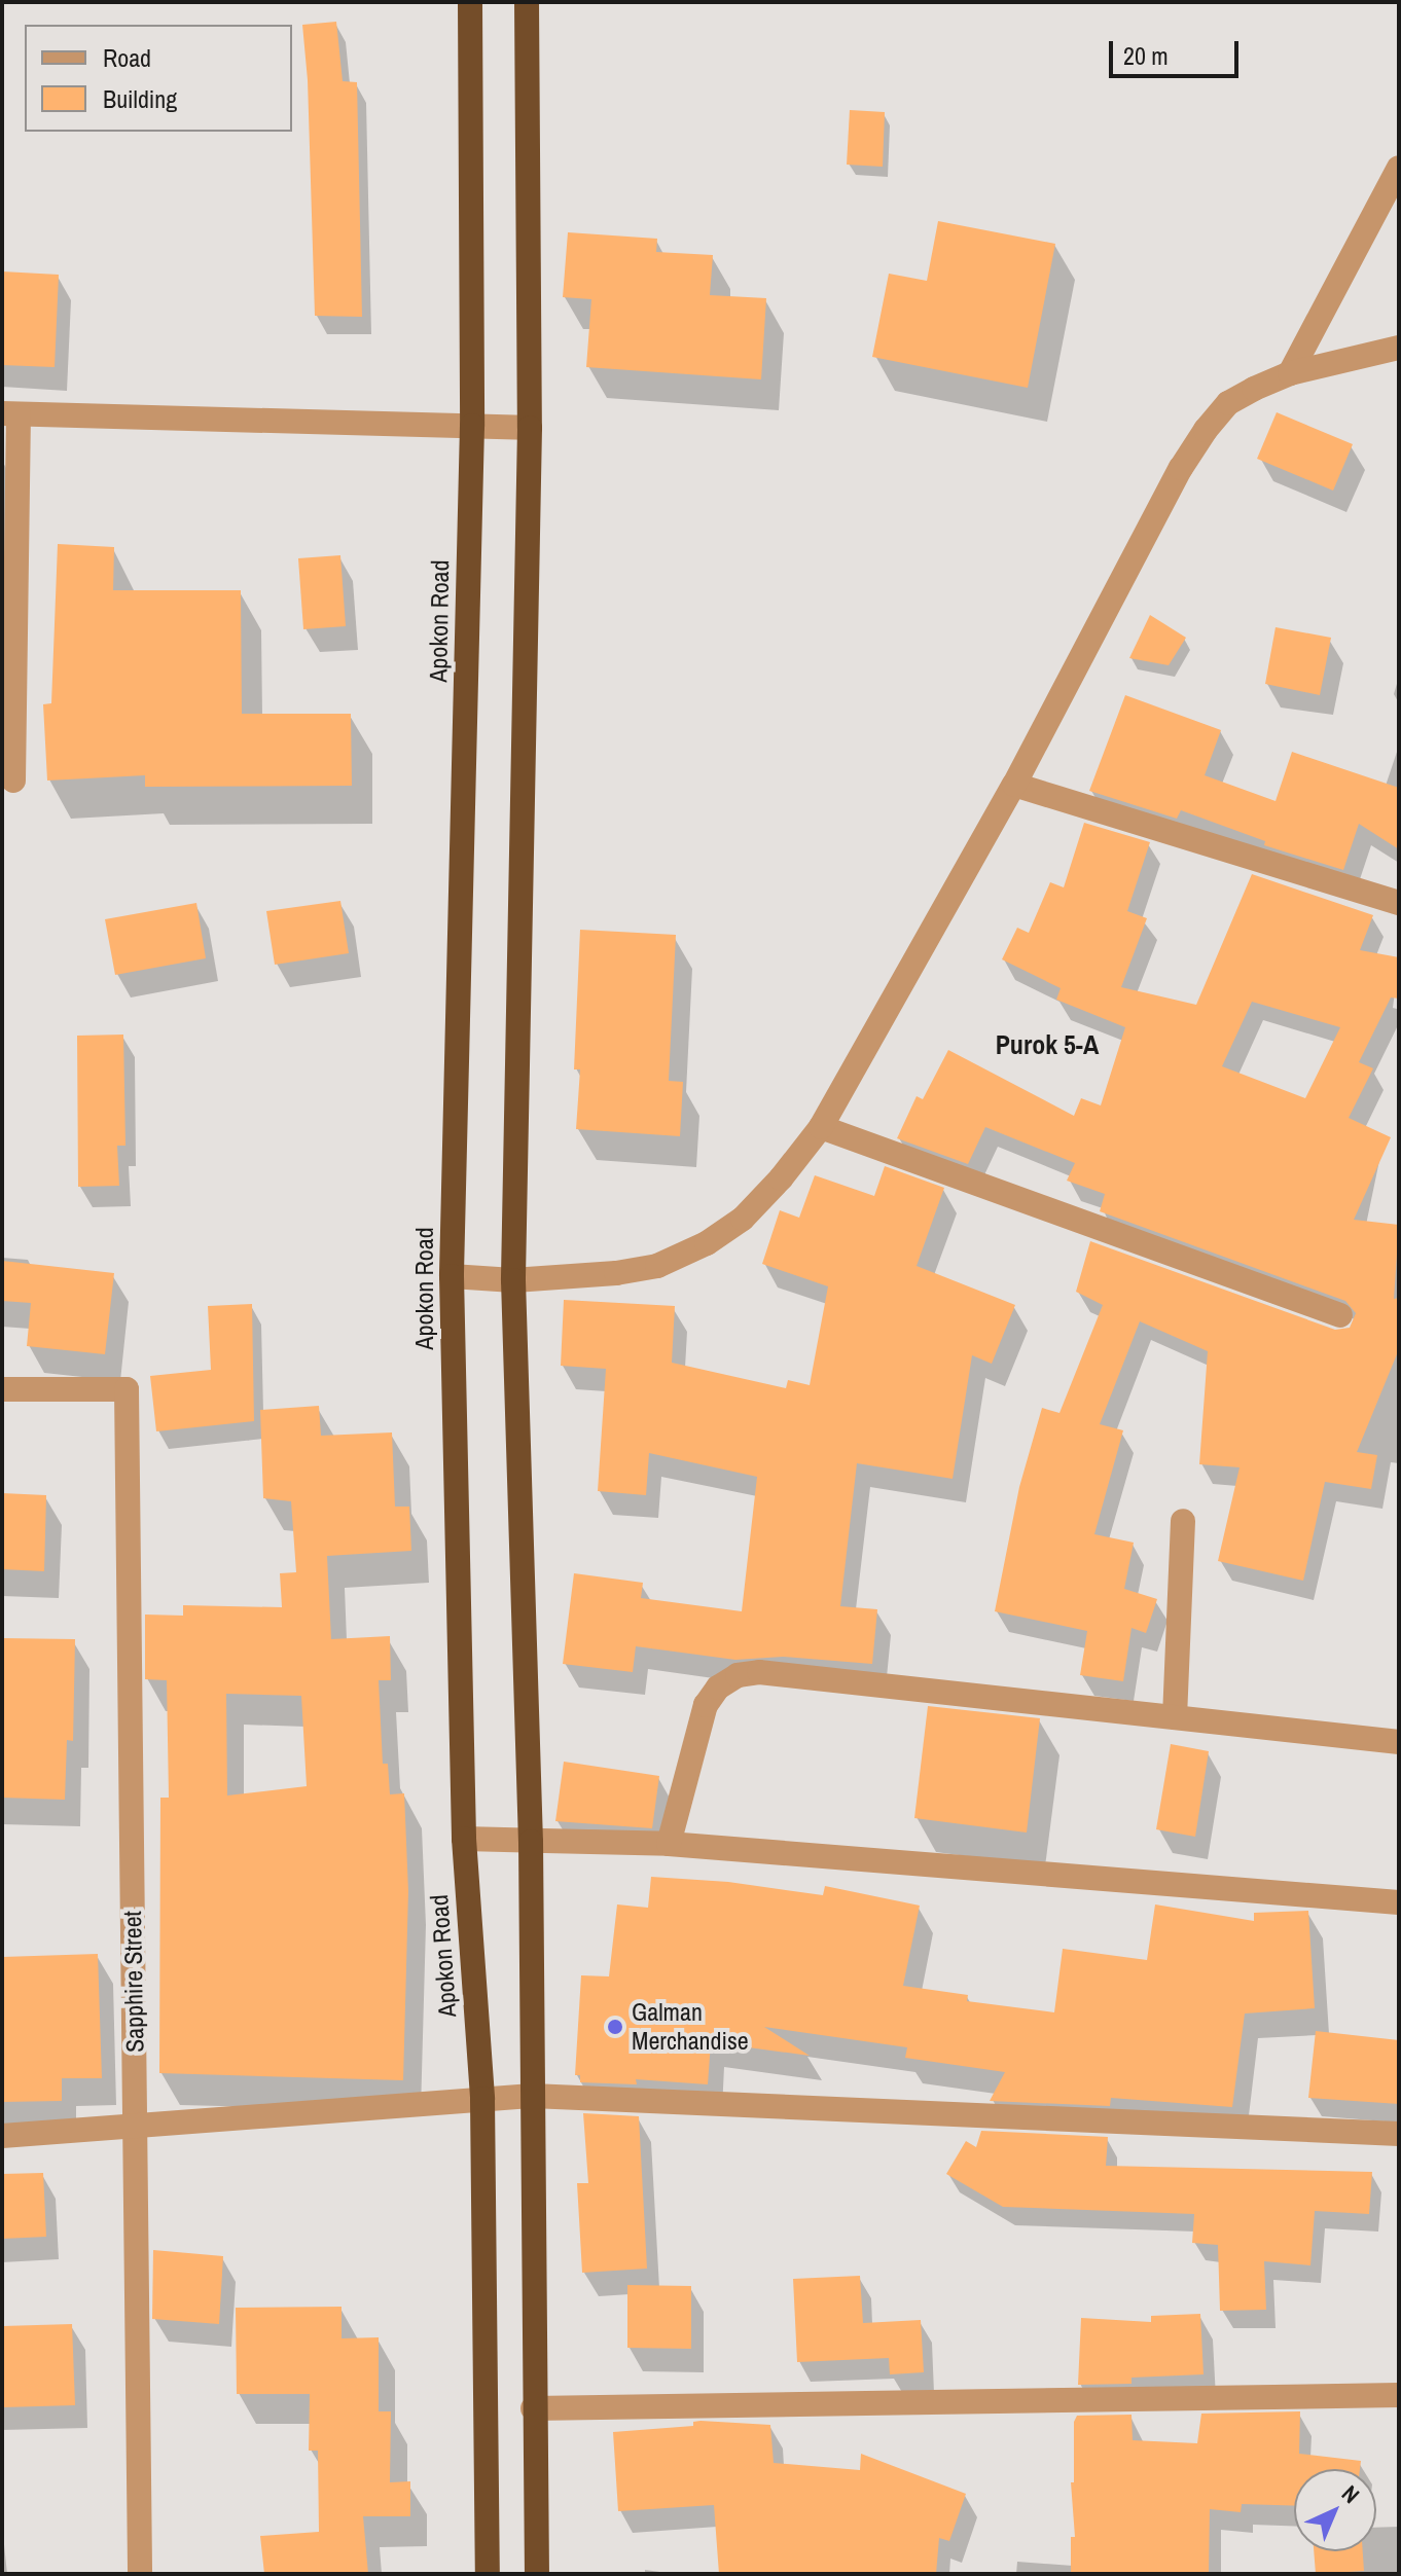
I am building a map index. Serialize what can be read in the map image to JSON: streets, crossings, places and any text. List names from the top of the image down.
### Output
{
  "streets": {
    "highway": ["Apokon Road"],
    "street": ["Sapphire Street"]
  },
  "districts": ["Purok 5-A"],
  "places": ["Galman Merchandise"],
  "legend": ["Road", "Building"],
  "scale_bar": "20 m",
  "north": "top right"
}
